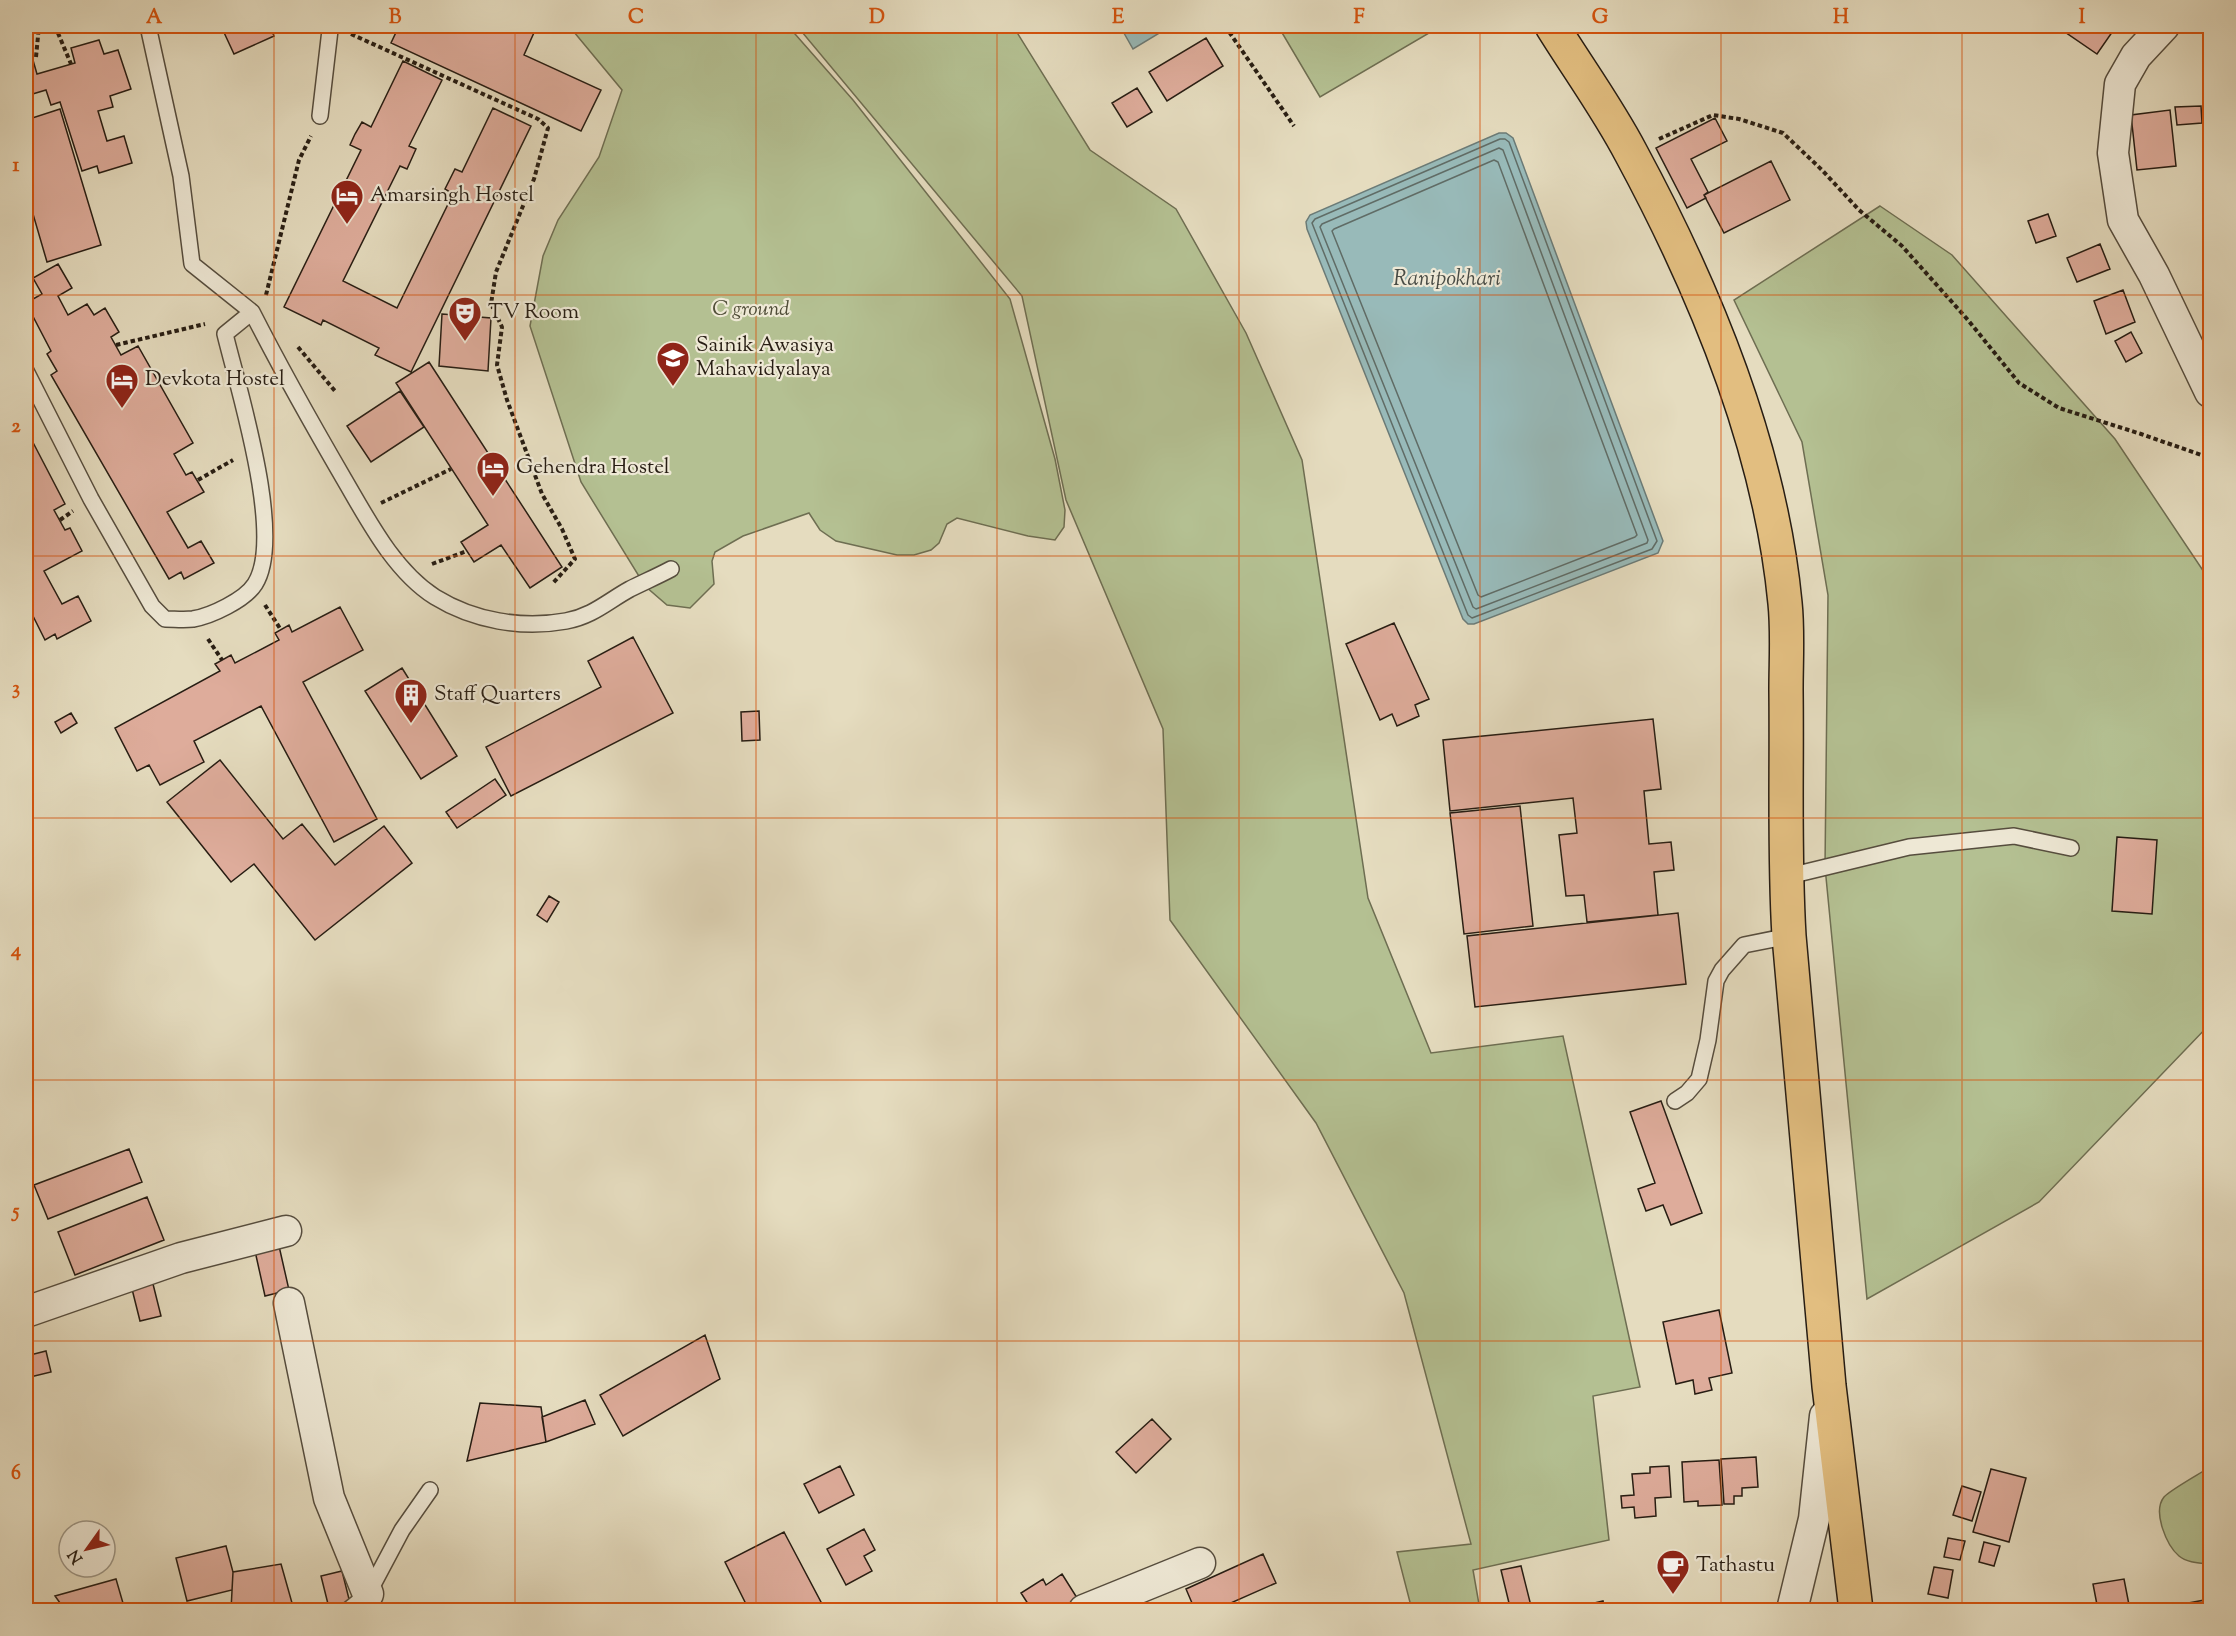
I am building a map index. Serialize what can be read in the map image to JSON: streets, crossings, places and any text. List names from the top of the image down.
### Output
{
  "water": ["Ranipokhari"],
  "parks": ["C ground"],
  "places": {
    "hotel": ["Amarsingh Hostel", "Devkota Hostel", "Gehendra Hostel"],
    "theatre": ["TV Room"],
    "school or university": ["Sainik Awasiya Mahavidyalaya"],
    "building": ["Staff Quarters"],
    "cafe": ["Tathastu"]
  },
  "north": "bottom left",
  "grid": {
    "columns": [
      "A",
      "B",
      "C",
      "D",
      "E",
      "F",
      "G",
      "H",
      "I"
    ],
    "rows": [
      "1",
      "2",
      "3",
      "4",
      "5",
      "6"
    ]
  }
}
